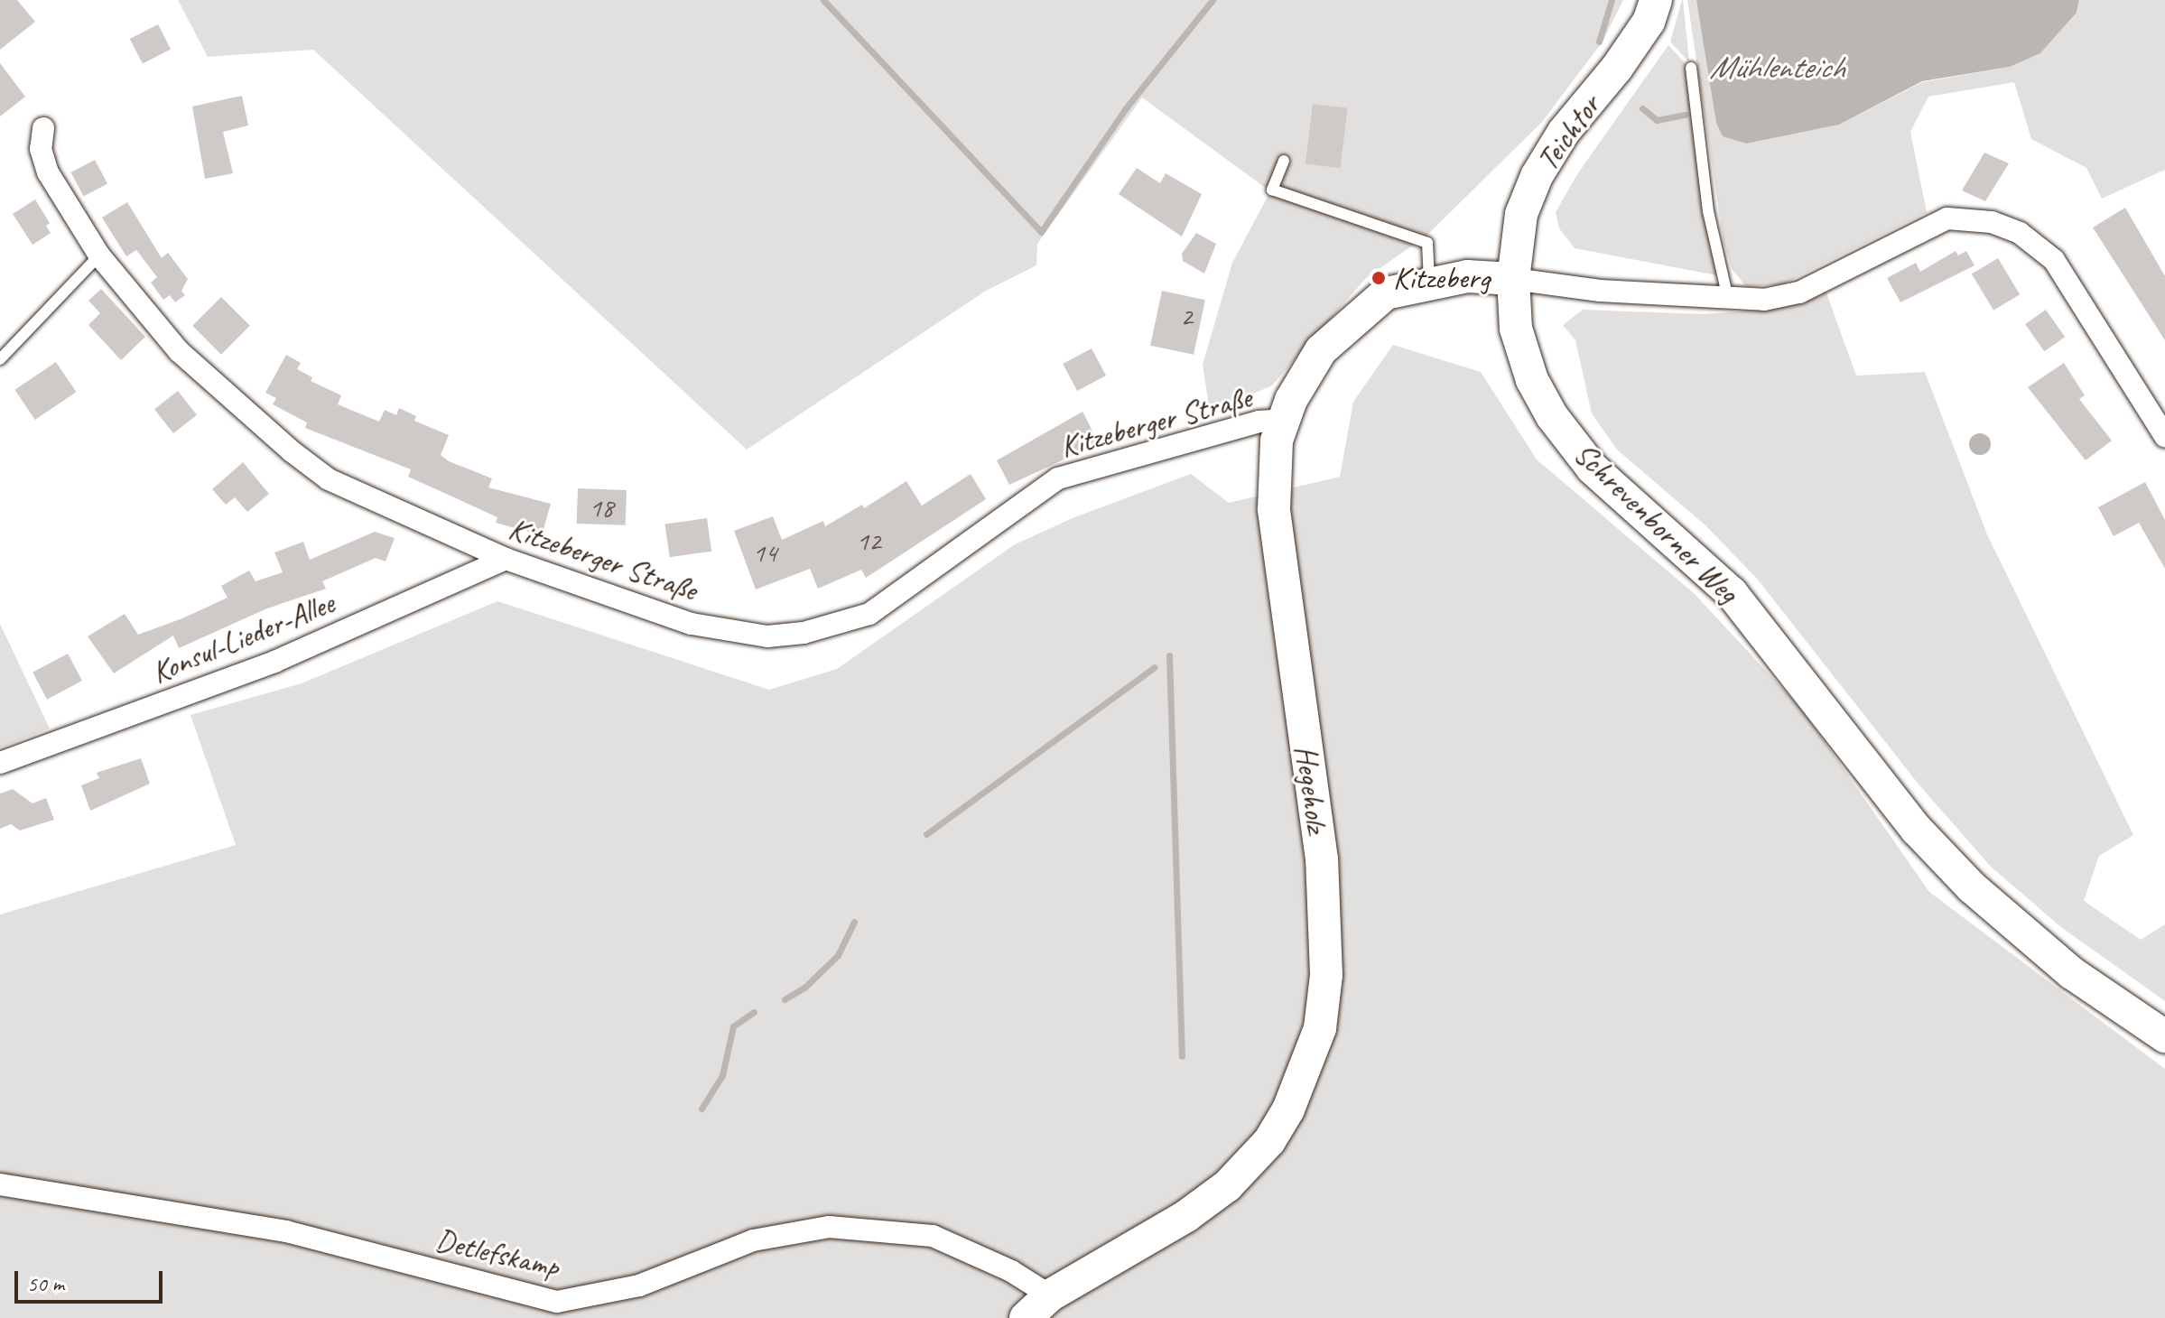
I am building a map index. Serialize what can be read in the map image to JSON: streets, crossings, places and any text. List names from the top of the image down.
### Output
{
  "streets": {
    "street": [
      "Teichtor",
      "Kitzeberger Straße",
      "Schrevenborner Weg",
      "Konsul-Lieder-Allee",
      "Hegeholz",
      "Detlefskamp"
    ]
  },
  "crossings": [
    ["Teichtor", "Schrevenborner Weg"],
    ["Teichtor", "Hegeholz"],
    ["Kitzeberger Straße", "Konsul-Lieder-Allee"],
    ["Kitzeberger Straße", "Hegeholz"],
    ["Schrevenborner Weg", "Hegeholz"],
    ["Hegeholz", "Detlefskamp"]
  ],
  "water": ["Mühlenteich"],
  "places": ["Kitzeberg"],
  "house_numbers": [
    "2",
    "18",
    "12",
    "14"
  ],
  "scale_bar": "50 m"
}
